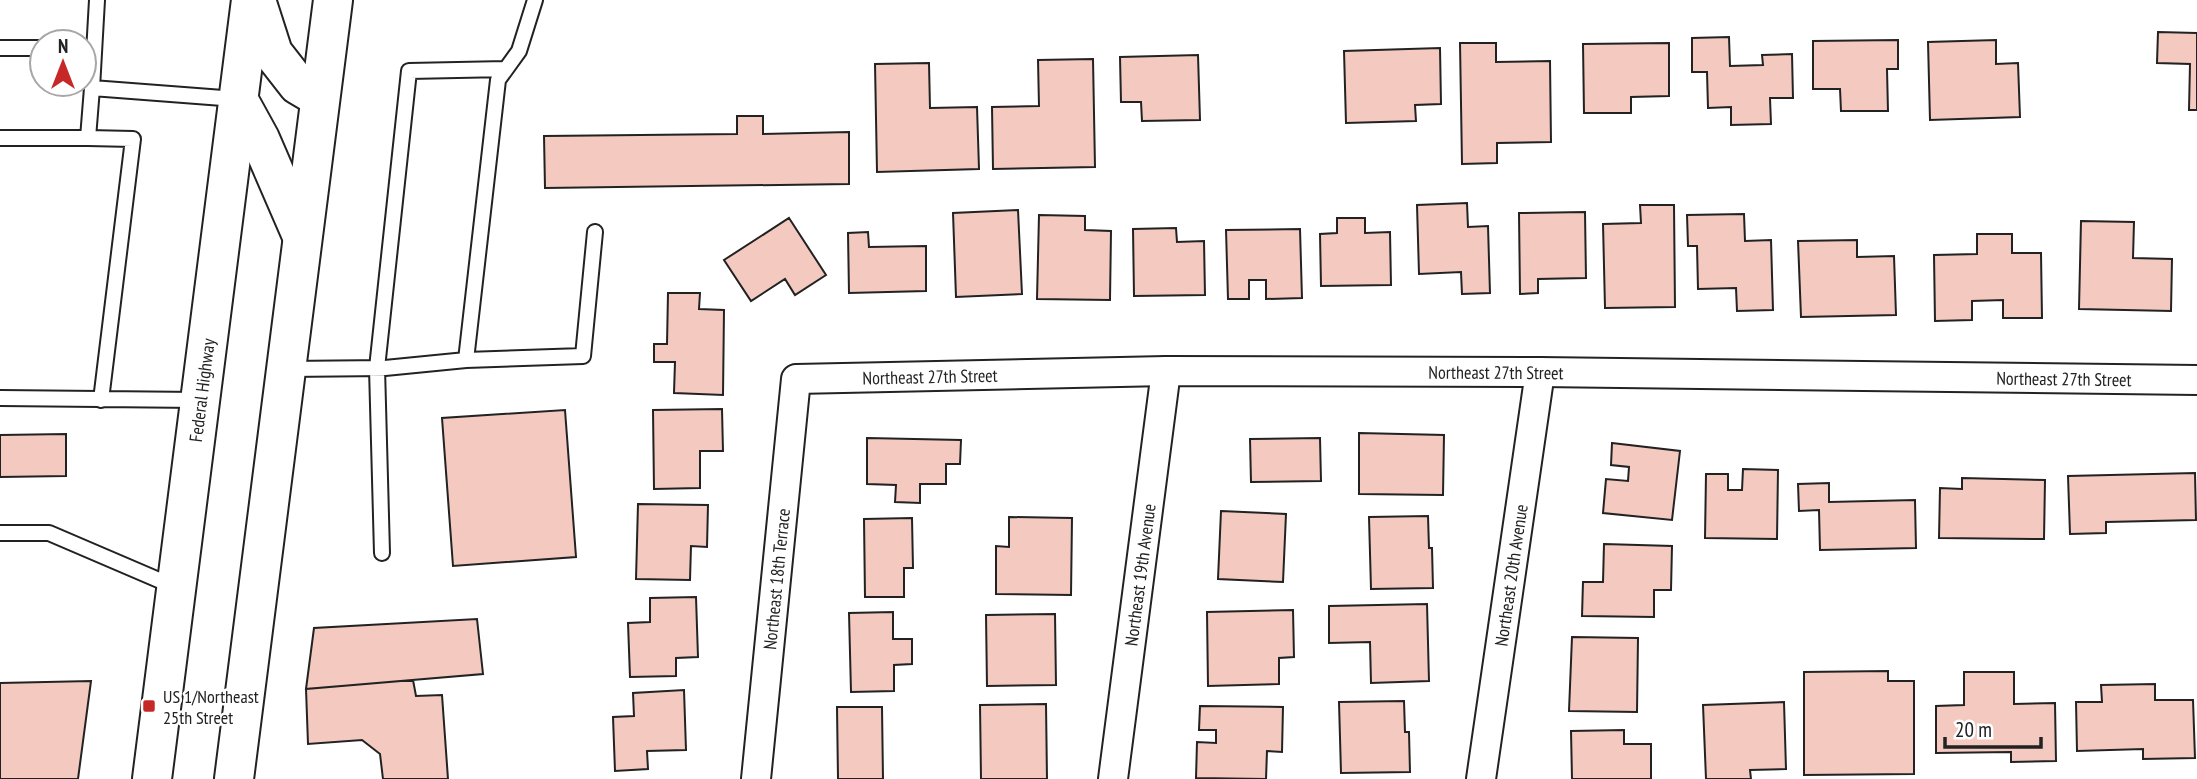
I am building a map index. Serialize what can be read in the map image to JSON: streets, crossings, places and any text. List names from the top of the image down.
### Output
{
  "streets": {
    "main road": ["Federal Highway"],
    "street": [
      "Northeast 27th Street",
      "Northeast 19th Avenue",
      "Northeast 20th Avenue",
      "Northeast 18th Terrace"
    ]
  },
  "crossings": [
    ["Northeast 27th Street", "Northeast 19th Avenue"],
    ["Northeast 27th Street", "Northeast 20th Avenue"],
    ["Northeast 27th Street", "Northeast 18th Terrace"]
  ],
  "places": {
    "transit": ["US 1/Northeast 25th Street"]
  },
  "scale_bar": "20 m",
  "north": "top"
}
